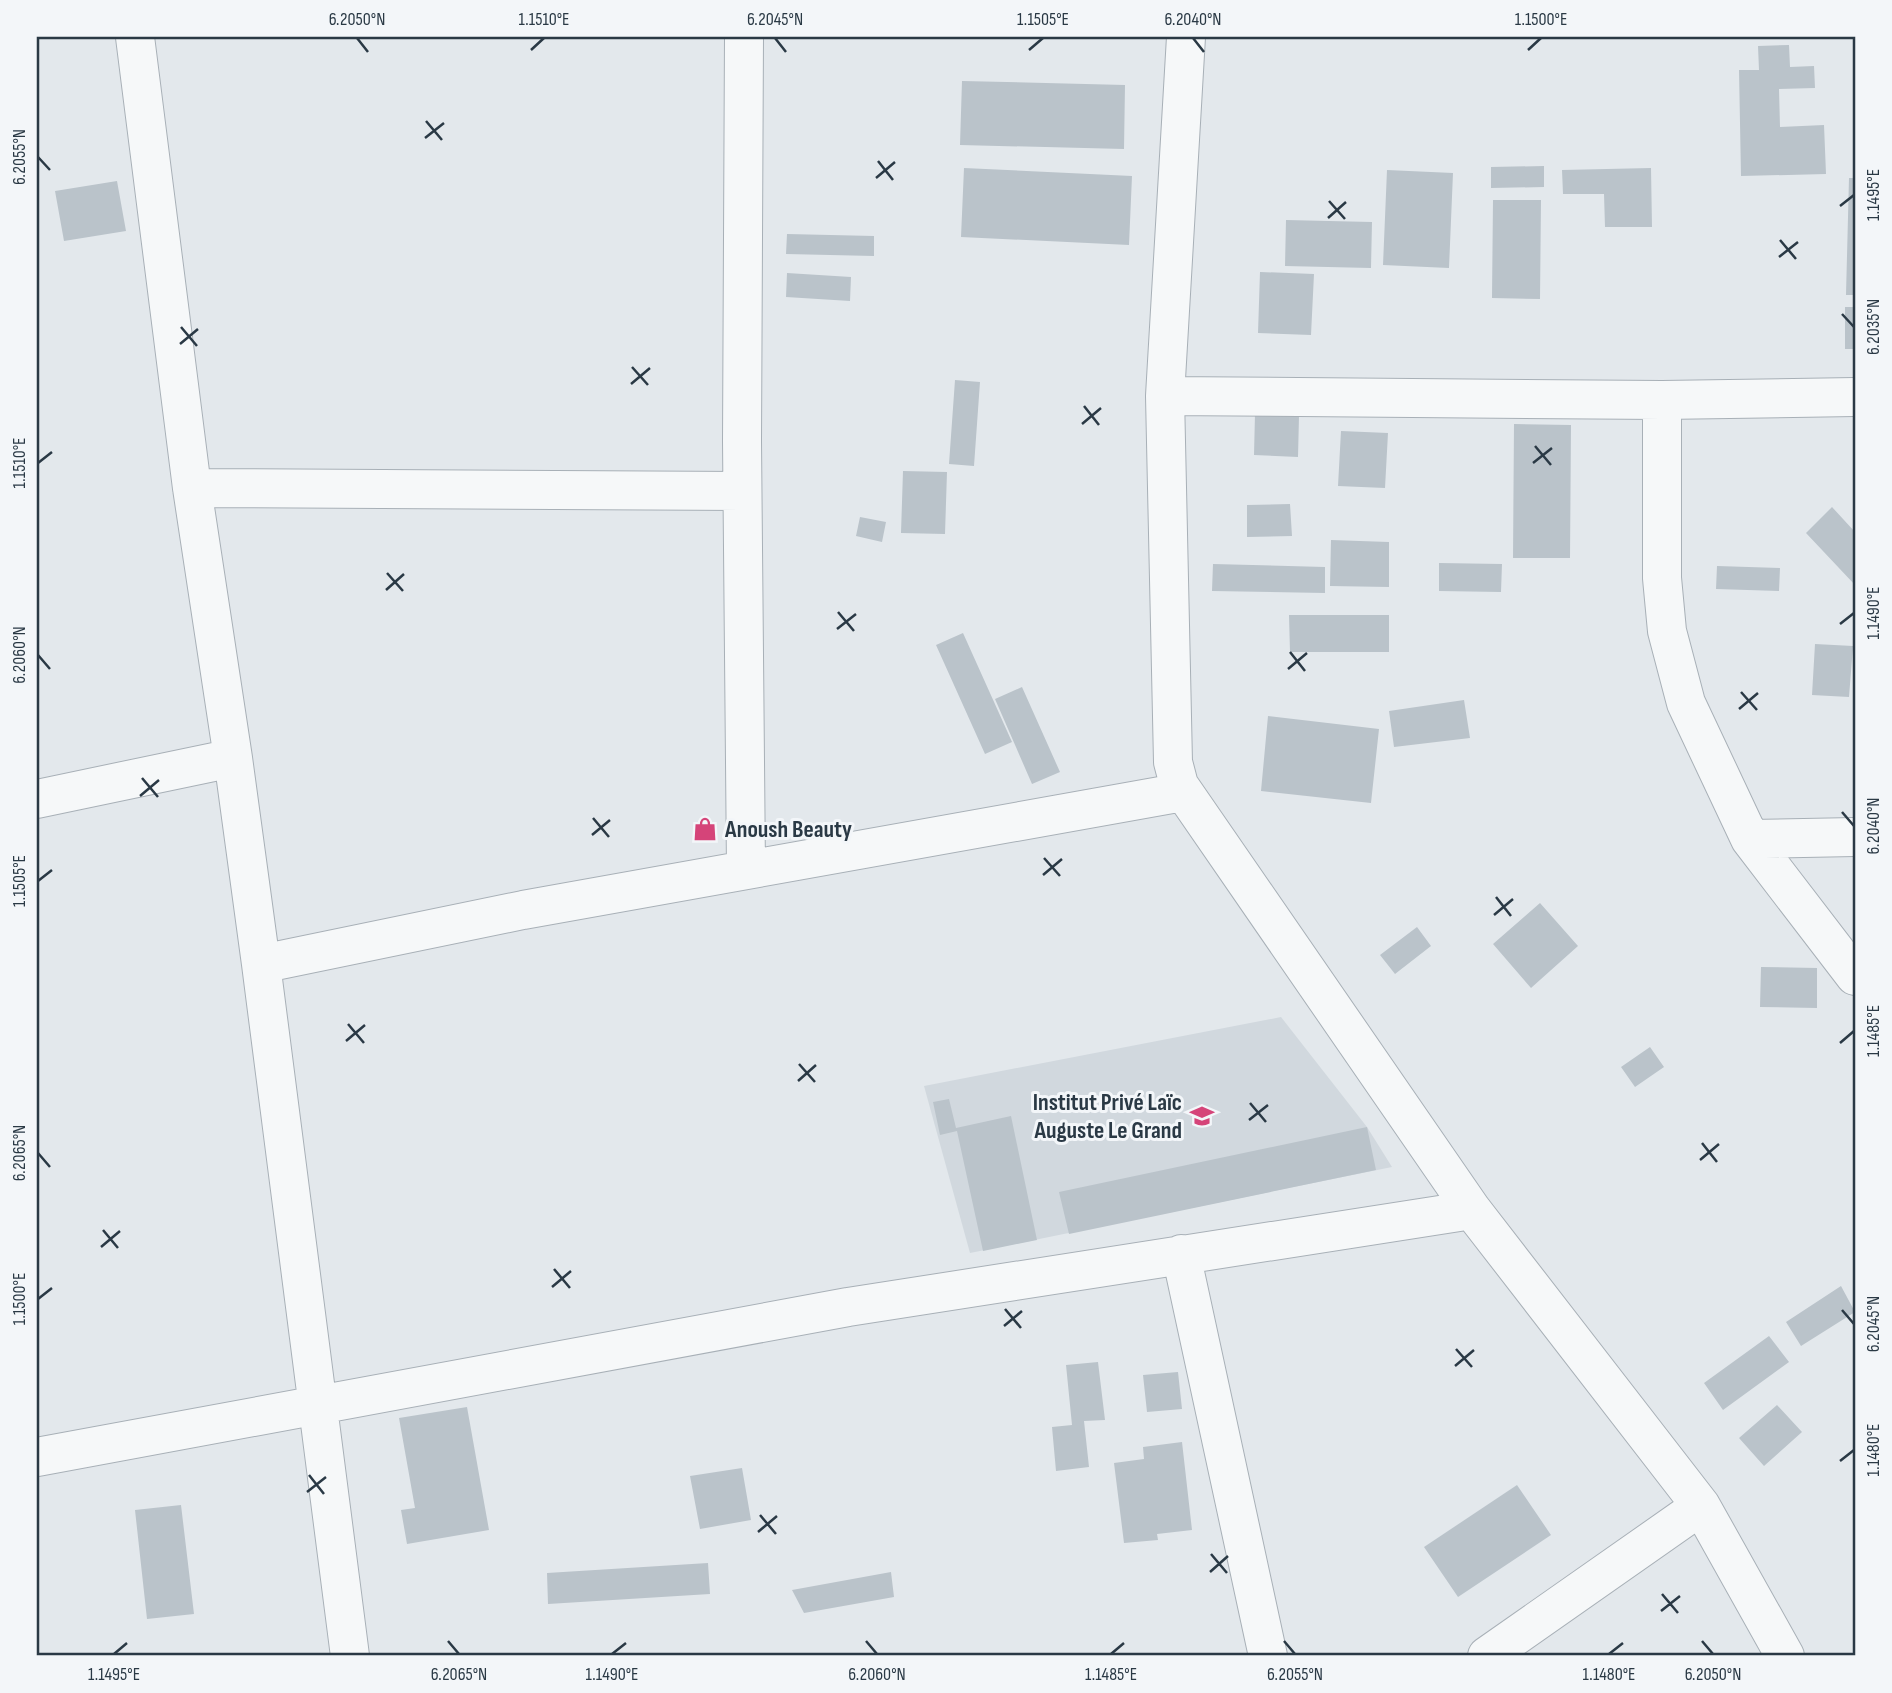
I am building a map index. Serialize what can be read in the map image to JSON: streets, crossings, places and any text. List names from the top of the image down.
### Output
{
  "places": {
    "shop": ["Anoush Beauty"],
    "school or university": ["Institut Privé Laïc Auguste Le Grand"]
  },
  "coordinates": [
    "6.2050°N",
    "1.1510°E",
    "6.2045°N",
    "1.1505°E",
    "6.2040°N",
    "1.1500°E",
    "6.2055°N",
    "1.1495°E",
    "6.2035°N",
    "1.1490°E",
    "6.2060°N",
    "1.1485°E",
    "6.2065°N",
    "1.1480°E"
  ]
}
